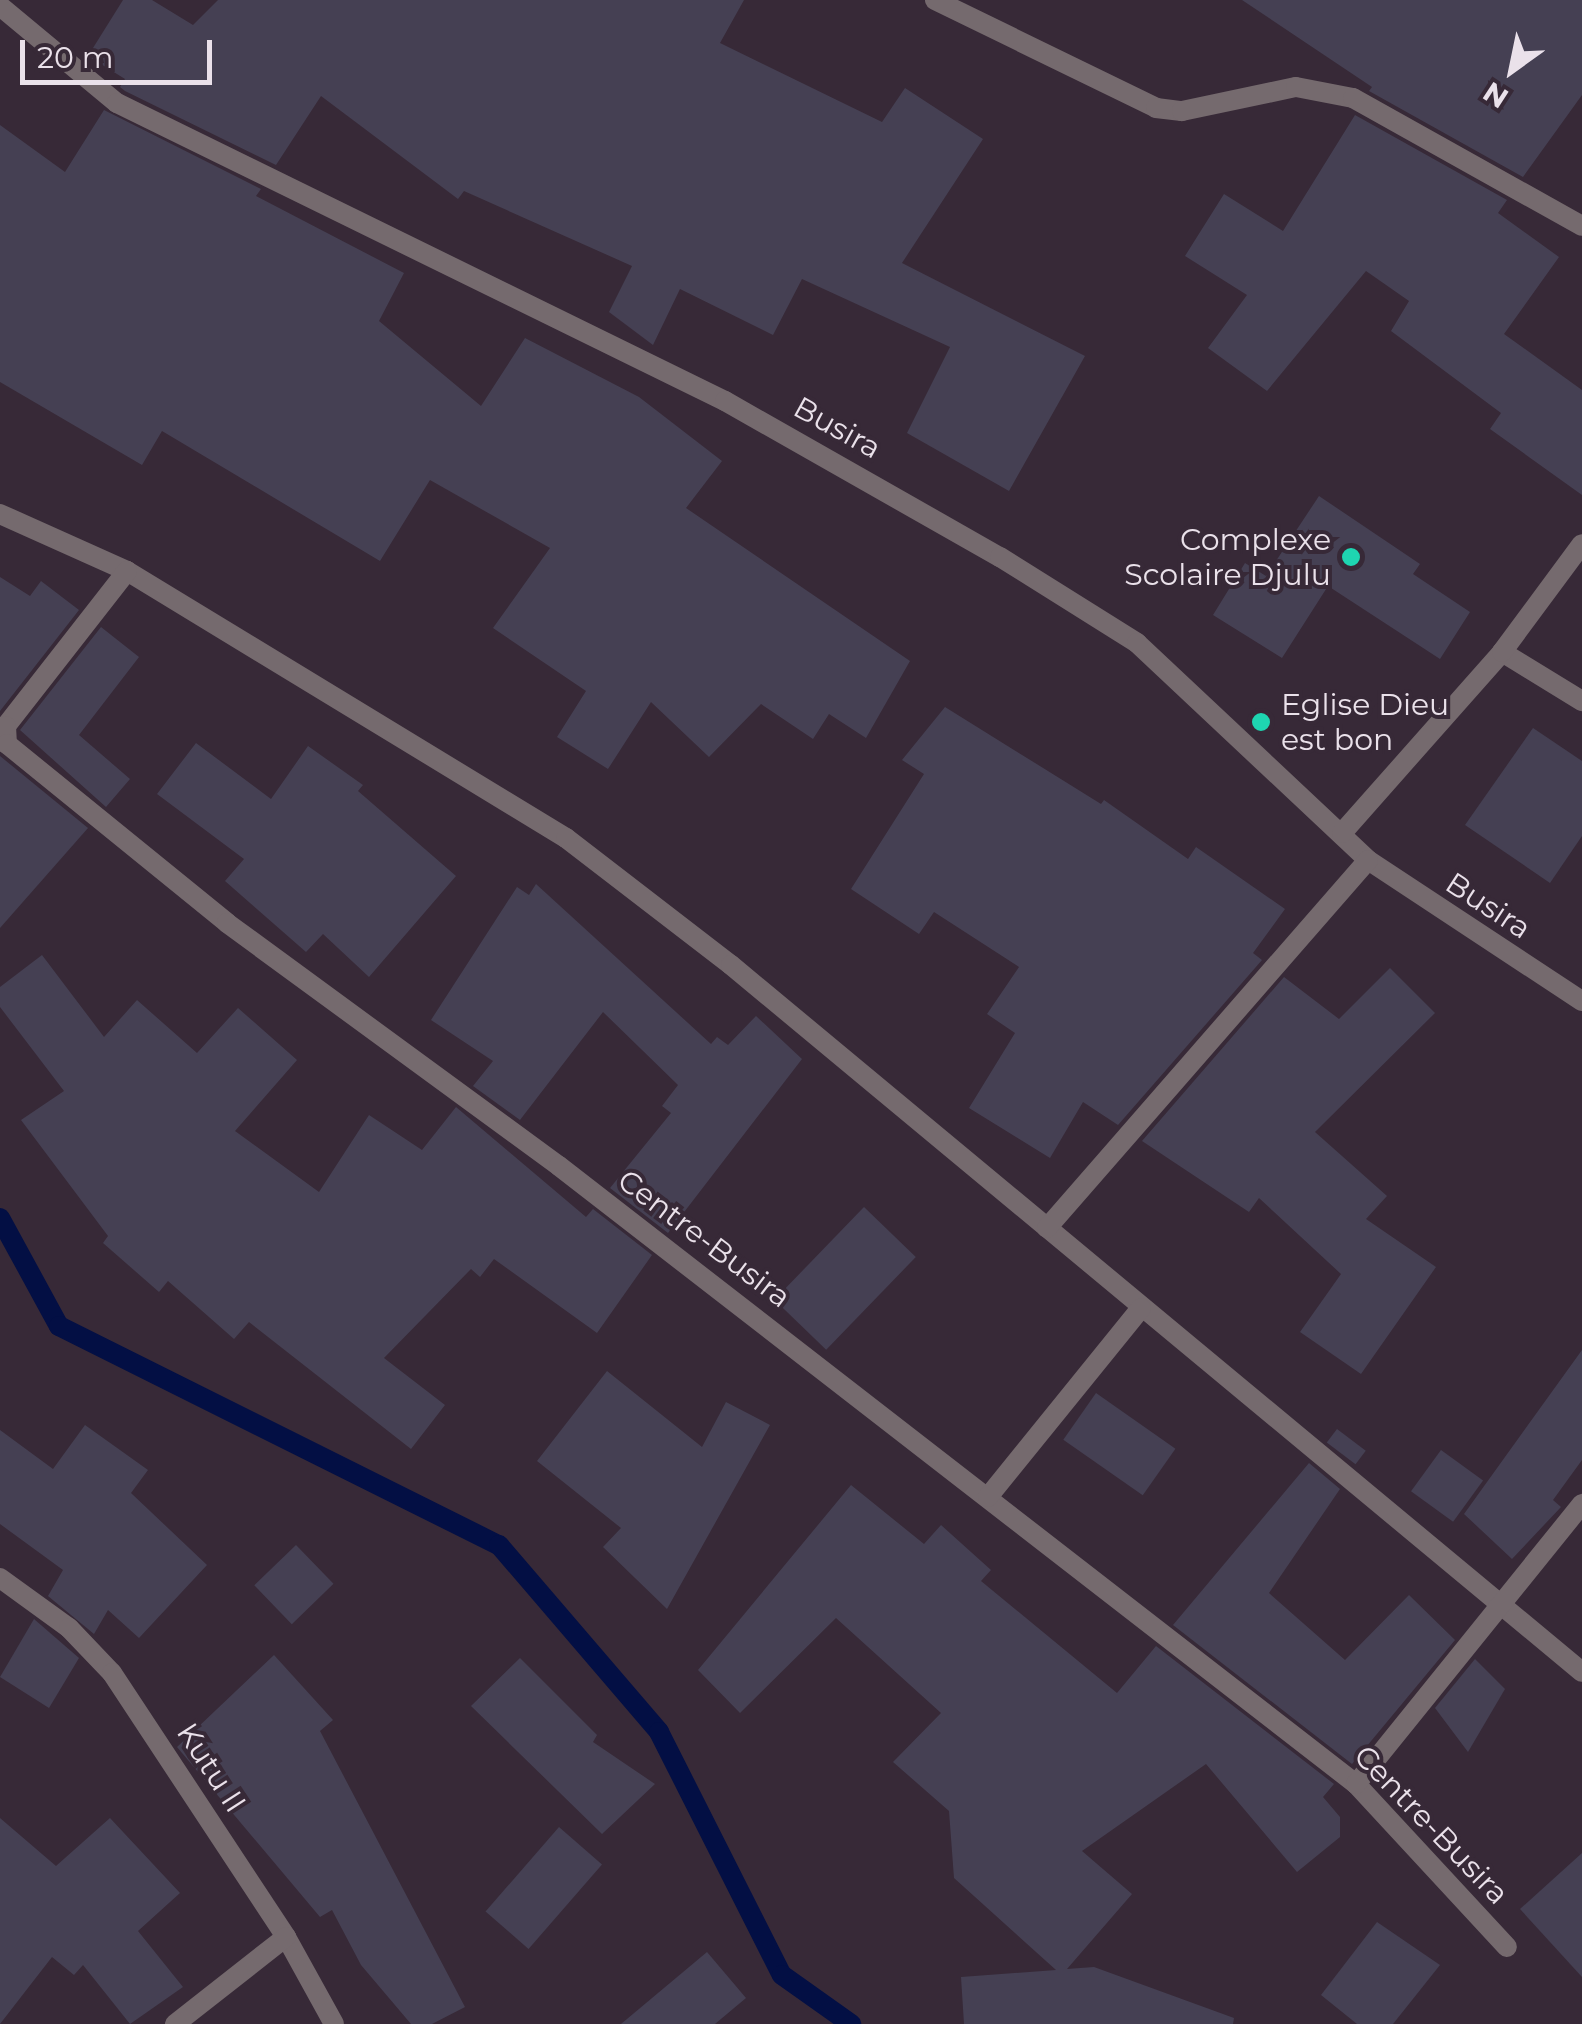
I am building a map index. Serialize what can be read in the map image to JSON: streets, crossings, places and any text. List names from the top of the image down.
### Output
{
  "streets": {
    "street": ["Busira", "Centre-Busira", "Kutu II"]
  },
  "places": ["Complexe Scolaire Djulu", "Eglise Dieu est bon"],
  "scale_bar": "20 m",
  "north": "bottom left"
}
